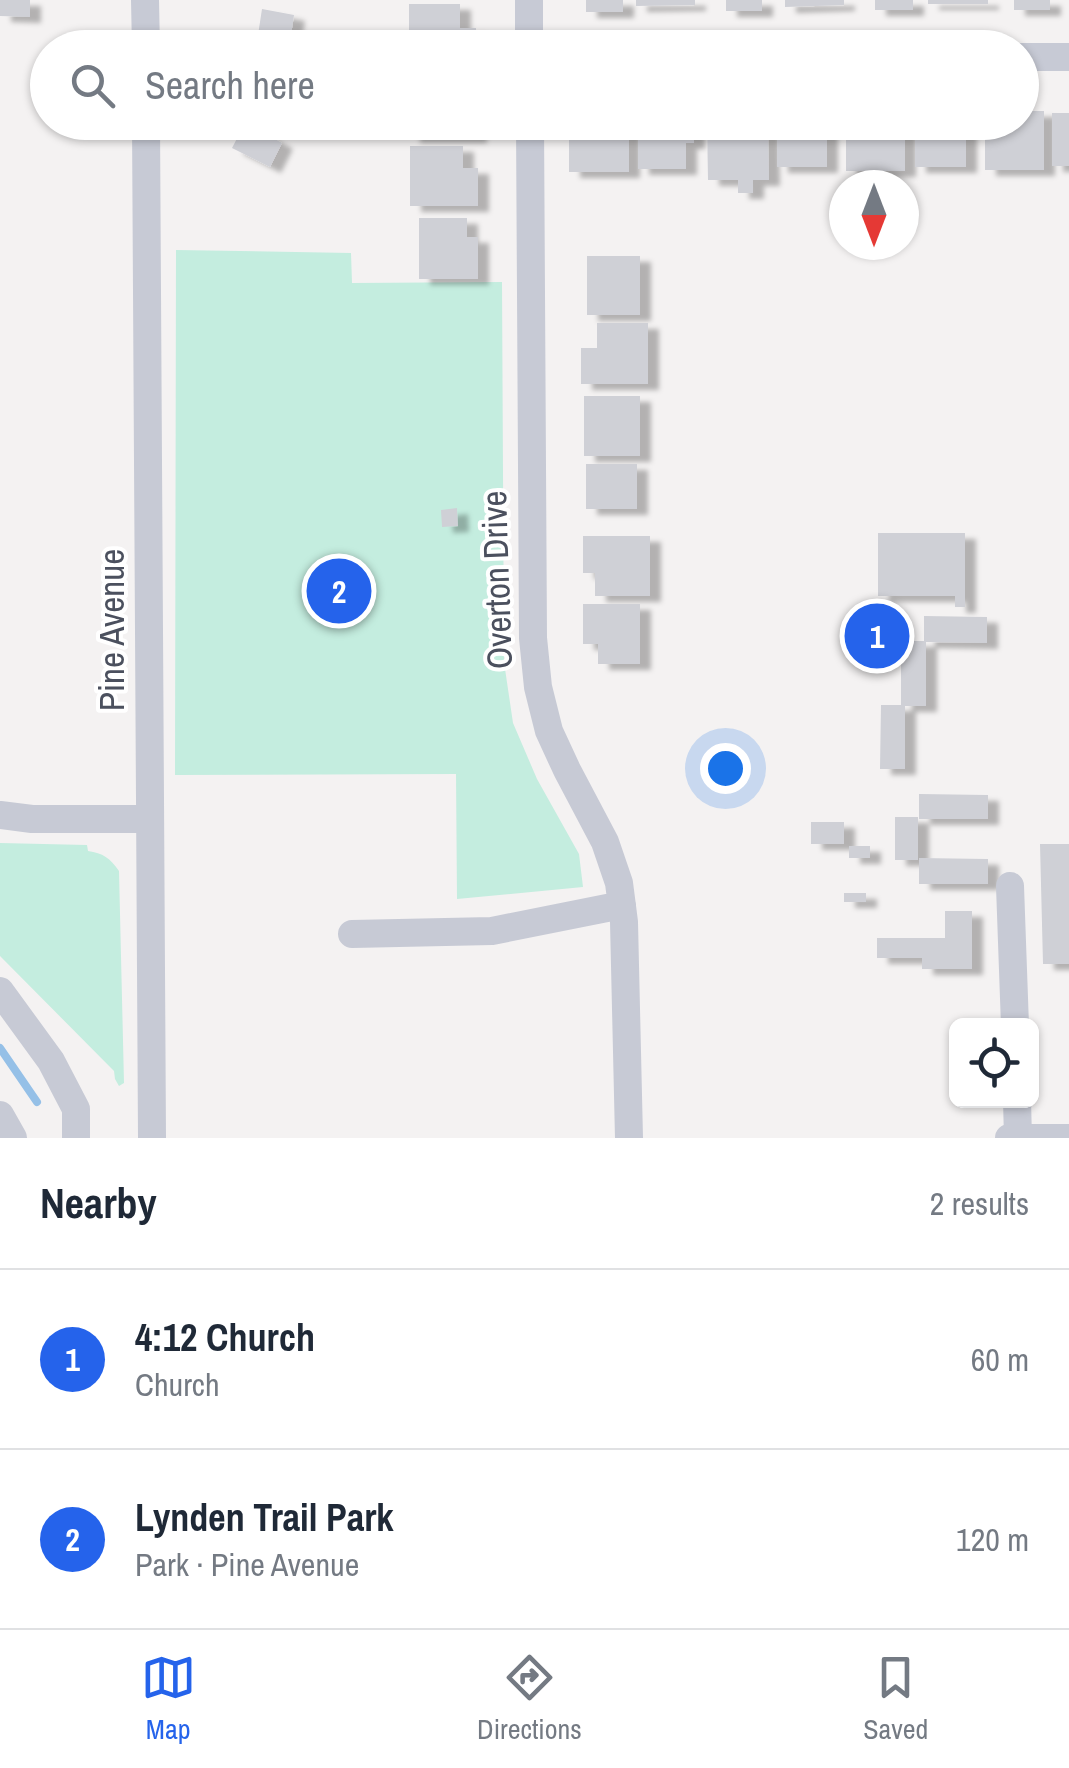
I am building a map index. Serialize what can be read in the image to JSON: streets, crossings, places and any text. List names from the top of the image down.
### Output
{
  "streets": {
    "street": ["Overton Drive", "Pine Avenue"]
  },
  "north": "bottom",
  "page": {
    "search": "Search here",
    "pins": ["2", "1"],
    "heading": ["Nearby", "2 results"],
    "list": [
      {
        "mark": "1",
        "name": "4:12 Church",
        "note": "Church",
        "value": "60 m"
      },
      {
        "mark": "2",
        "name": "Lynden Trail Park",
        "note": "Park · Pine Avenue",
        "value": "120 m"
      }
    ],
    "nav": ["Map", "Directions", "Saved"]
  }
}
